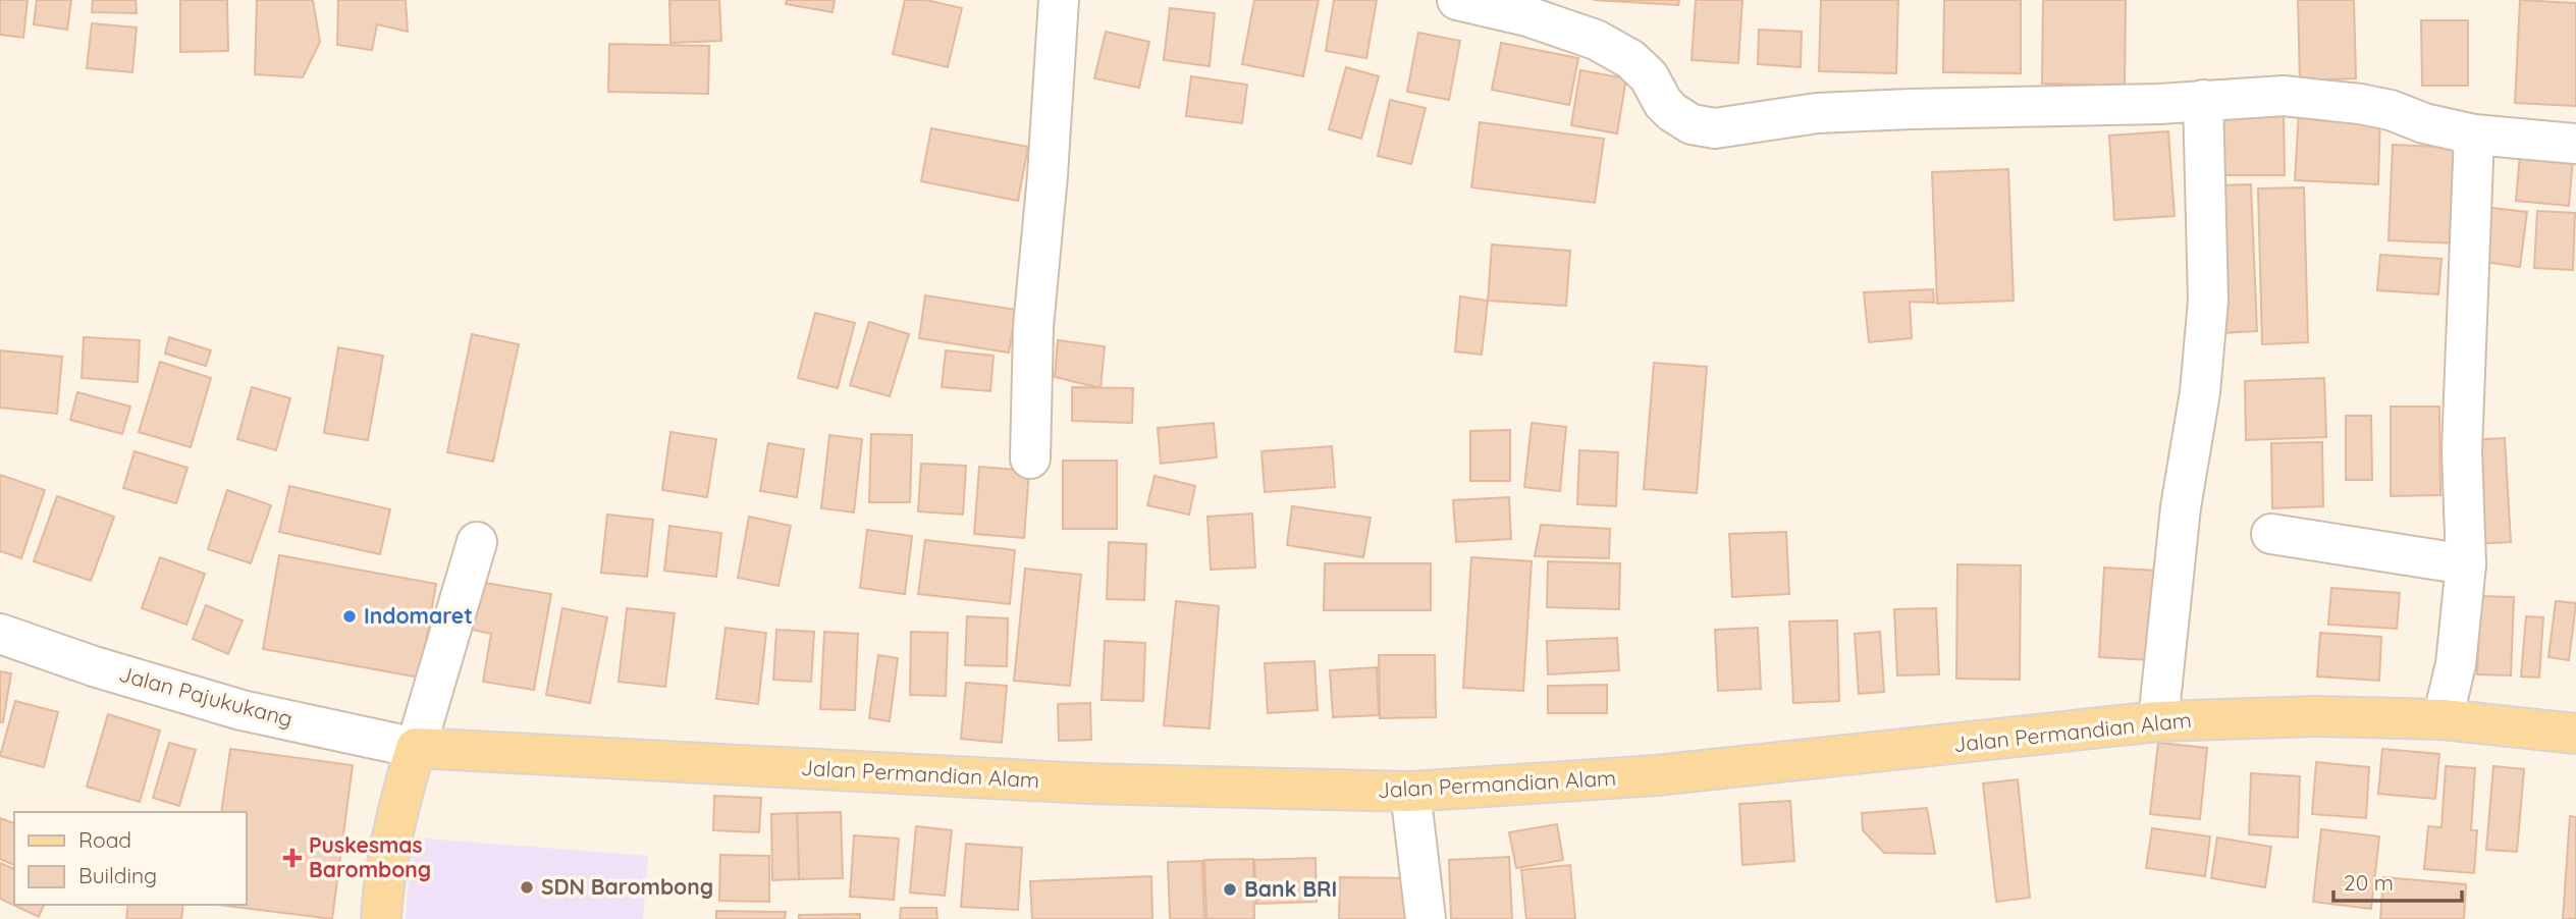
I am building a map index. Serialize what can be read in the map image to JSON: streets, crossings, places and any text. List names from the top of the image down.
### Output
{
  "streets": {
    "main road": ["Jalan Permandian Alam"],
    "street": ["Jalan Pajukukang"]
  },
  "crossings": [
    ["Jalan Pajukukang", "Jalan Permandian Alam"]
  ],
  "places": {
    "other": ["Indomaret", "SDN Barombong", "Bank BRI"],
    "health": ["Puskesmas Barombong"]
  },
  "legend": ["Road", "Building"],
  "scale_bar": "20 m"
}
